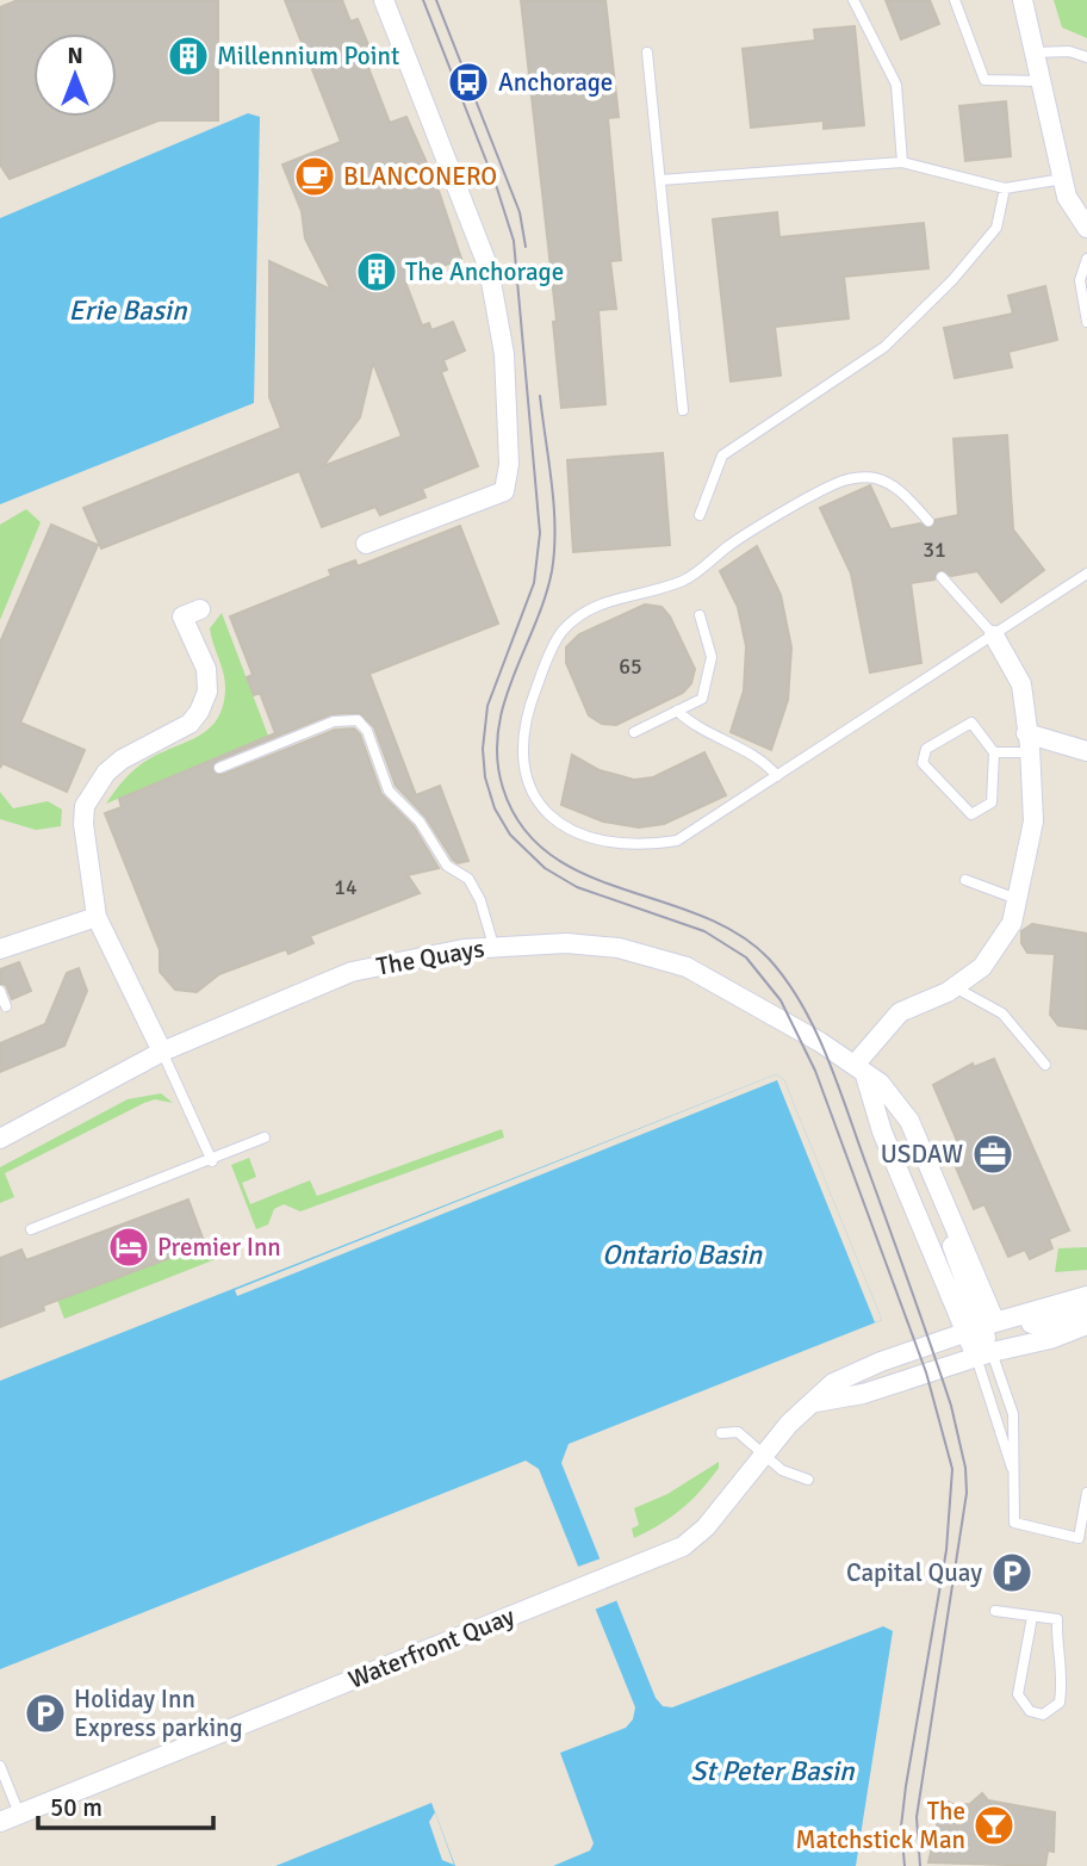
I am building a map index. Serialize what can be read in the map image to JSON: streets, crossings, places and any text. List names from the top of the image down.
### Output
{
  "streets": {
    "street": ["The Quays", "Waterfront Quay"]
  },
  "crossings": [
    ["The Quays", "Waterfront Quay"]
  ],
  "water": ["Erie Basin", "Ontario Basin", "St Peter Basin"],
  "places": {
    "building": ["Millennium Point", "The Anchorage"],
    "bus stop": ["Anchorage"],
    "cafe": ["BLANCONERO"],
    "office": ["USDAW"],
    "hotel": ["Premier Inn"],
    "parking": ["Capital Quay", "Holiday Inn Express parking"],
    "bar": ["The Matchstick Man"]
  },
  "house_numbers": ["31", "65", "14"],
  "scale_bar": "50 m",
  "north": "top"
}
